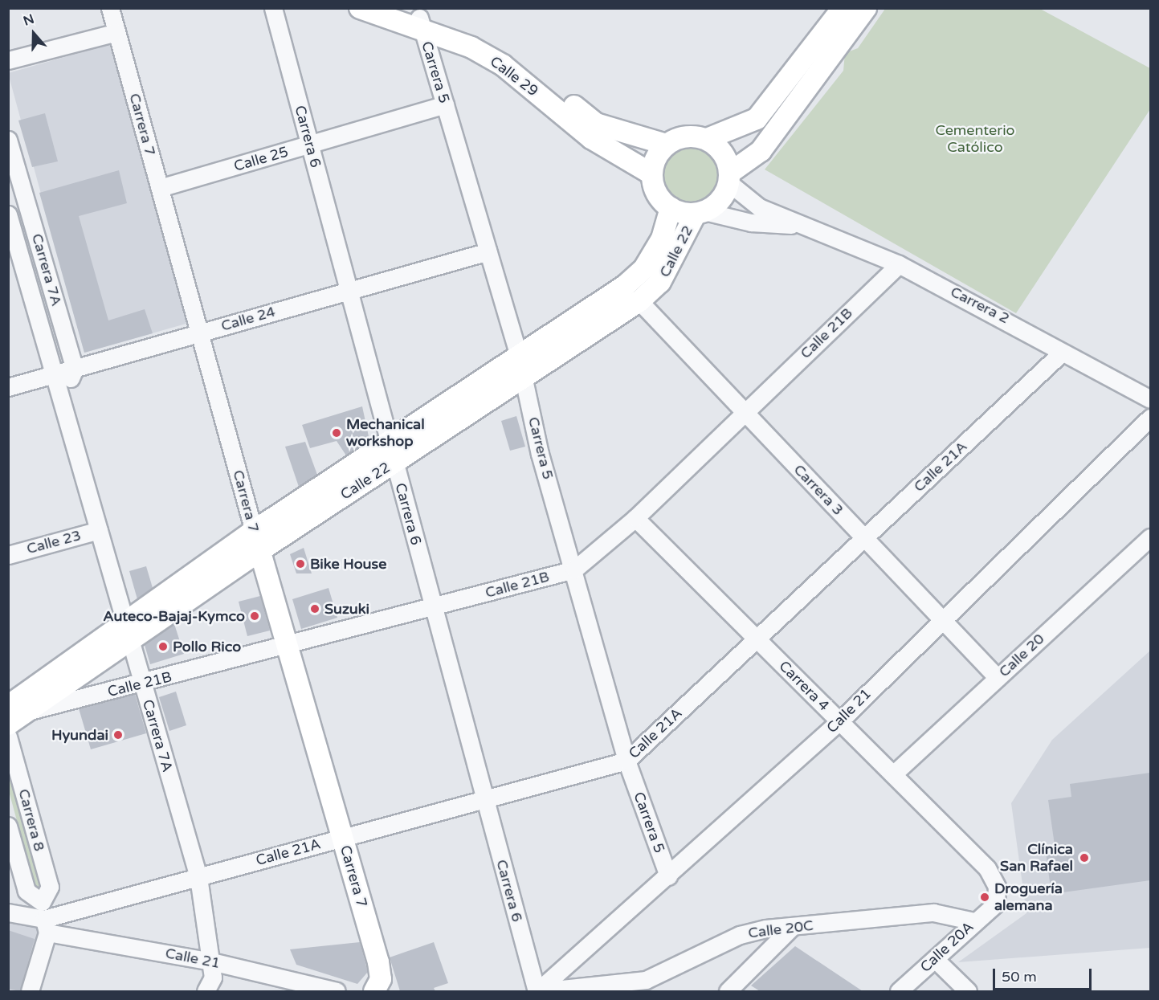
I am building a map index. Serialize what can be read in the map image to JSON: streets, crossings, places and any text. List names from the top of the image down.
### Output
{
  "streets": {
    "main road": ["Calle 29", "Carrera 7", "Calle 22"],
    "street": [
      "Carrera 5",
      "Carrera 6",
      "Calle 25",
      "Carrera 7A",
      "Carrera 2",
      "Calle 24",
      "Calle 21B",
      "Calle 21A",
      "Carrera 3",
      "Calle 23",
      "Calle 20",
      "Carrera 4",
      "Calle 21",
      "Carrera 8",
      "Calle 20C",
      "Calle 20A"
    ]
  },
  "crossings": [
    ["Carrera 5", "Calle 29"],
    ["Carrera 5", "Calle 25"],
    ["Carrera 5", "Calle 22"],
    ["Carrera 5", "Calle 24"],
    ["Carrera 5", "Calle 21B"],
    ["Carrera 5", "Calle 21A"],
    ["Carrera 5", "Calle 21"],
    ["Calle 29", "Calle 22"],
    ["Calle 29", "Carrera 2"],
    ["Carrera 7", "Calle 25"],
    ["Carrera 7", "Calle 22"],
    ["Carrera 7", "Calle 24"],
    ["Carrera 7", "Calle 21B"],
    ["Carrera 7", "Calle 21A"],
    ["Carrera 6", "Calle 25"],
    ["Carrera 6", "Calle 22"],
    ["Carrera 6", "Calle 24"],
    ["Carrera 6", "Calle 21B"],
    ["Carrera 6", "Calle 21A"],
    ["Carrera 6", "Calle 21"],
    ["Carrera 6", "Calle 20C"],
    ["Calle 22", "Carrera 7A"],
    ["Calle 22", "Carrera 2"],
    ["Calle 22", "Calle 21B"],
    ["Calle 22", "Carrera 3"],
    ["Carrera 7A", "Calle 24"],
    ["Carrera 7A", "Calle 21B"],
    ["Carrera 7A", "Calle 21A"],
    ["Carrera 7A", "Calle 23"],
    ["Carrera 7A", "Calle 21"],
    ["Carrera 2", "Calle 21B"],
    ["Carrera 2", "Calle 21A"],
    ["Calle 21B", "Carrera 3"],
    ["Calle 21B", "Carrera 4"],
    ["Calle 21A", "Carrera 3"],
    ["Calle 21A", "Carrera 4"],
    ["Calle 21A", "Calle 21"],
    ["Calle 21A", "Carrera 8"],
    ["Carrera 3", "Calle 20"],
    ["Carrera 3", "Calle 21"],
    ["Calle 20", "Carrera 4"],
    ["Carrera 4", "Calle 21"],
    ["Carrera 4", "Calle 20A"],
    ["Calle 21", "Carrera 8"],
    ["Calle 21", "Calle 20C"],
    ["Calle 20C", "Calle 20A"]
  ],
  "parks": ["Cementerio Católico"],
  "places": [
    "Mechanical workshop",
    "Bike House",
    "Suzuki",
    "Auteco-Bajaj-Kymco",
    "Pollo Rico",
    "Hyundai",
    "Clínica San Rafael",
    "Droguería alemana"
  ],
  "scale_bar": "50 m",
  "north": "top"
}
